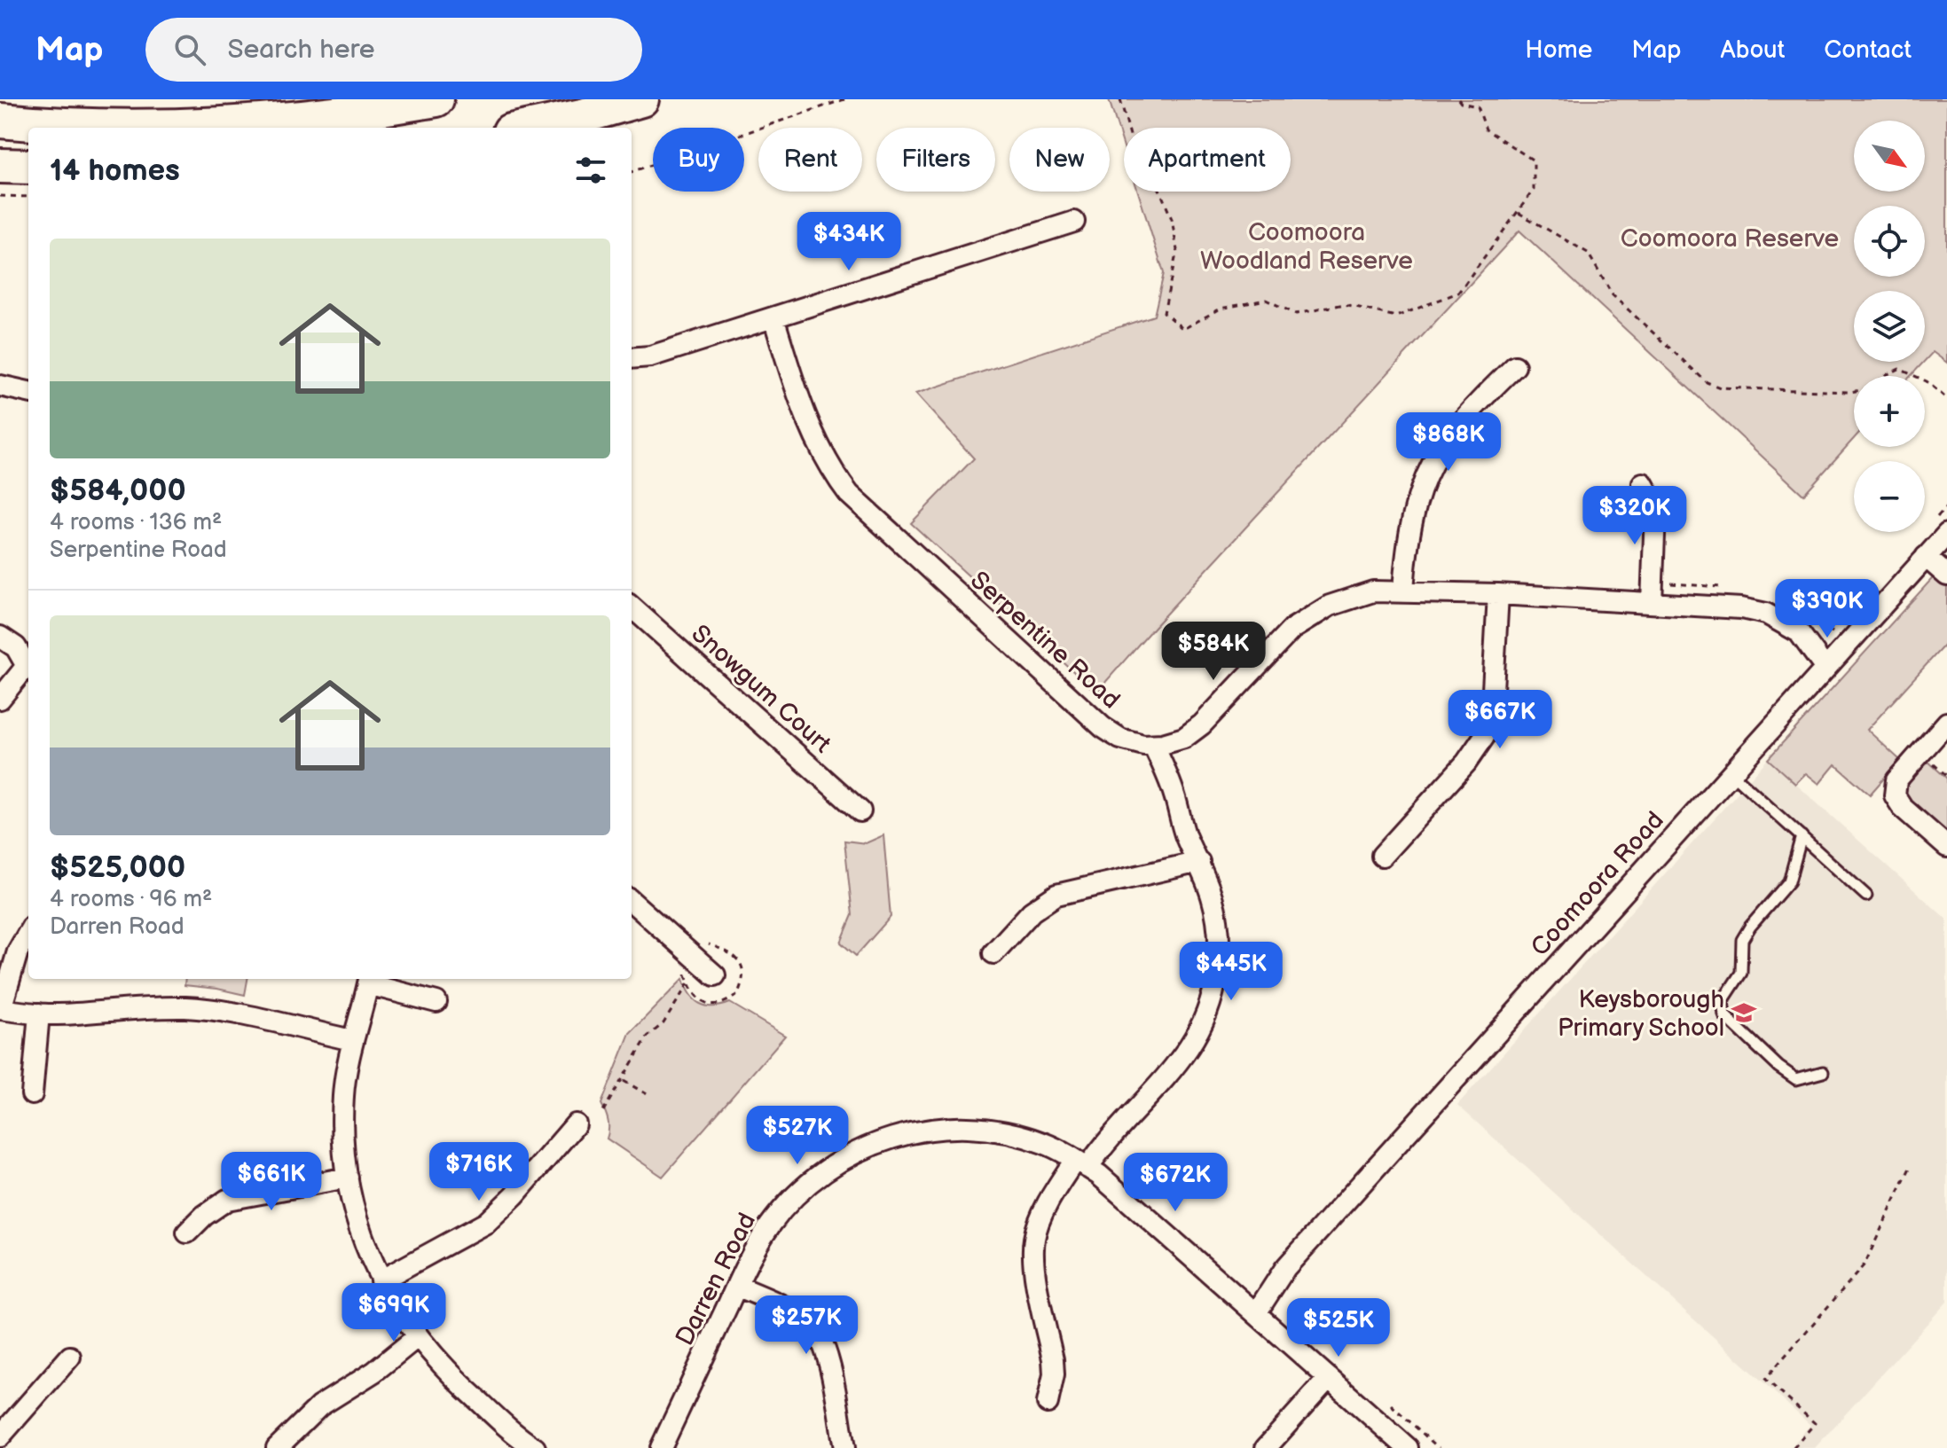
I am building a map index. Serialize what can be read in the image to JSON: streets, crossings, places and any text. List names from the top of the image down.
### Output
{
  "streets": {
    "street": [
      "Serpentine Road",
      "Snowgum Court",
      "Coomoora Road",
      "Darren Road"
    ]
  },
  "crossings": [
    ["Serpentine Road", "Coomoora Road"],
    ["Coomoora Road", "Darren Road"]
  ],
  "parks": ["Coomoora Woodland Reserve", "Coomoora Reserve"],
  "places": {
    "school or university": ["Keysborough Primary School"]
  },
  "north": "bottom right",
  "page": {
    "header": "Map",
    "search": "Search here",
    "nav": [
      "Home",
      "Map",
      "About",
      "Contact"
    ],
    "map_buttons": ["+", "−"],
    "chip": [
      "Buy",
      "Rent",
      "Filters",
      "New",
      "Apartment"
    ],
    "heading": "14 homes",
    "price": [
      "$434K",
      "$868K",
      "$320K",
      "$390K",
      "$584K",
      "$667K",
      "$445K",
      "$527K",
      "$716K",
      "$661K",
      "$672K",
      "$699K",
      "$257K",
      "$525K"
    ],
    "list": [
      {
        "name": "$584,000",
        "note": "4 rooms · 136 m² · Serpentine Road"
      },
      {
        "name": "$525,000",
        "note": "4 rooms · 96 m² · Darren Road"
      }
    ]
  }
}
